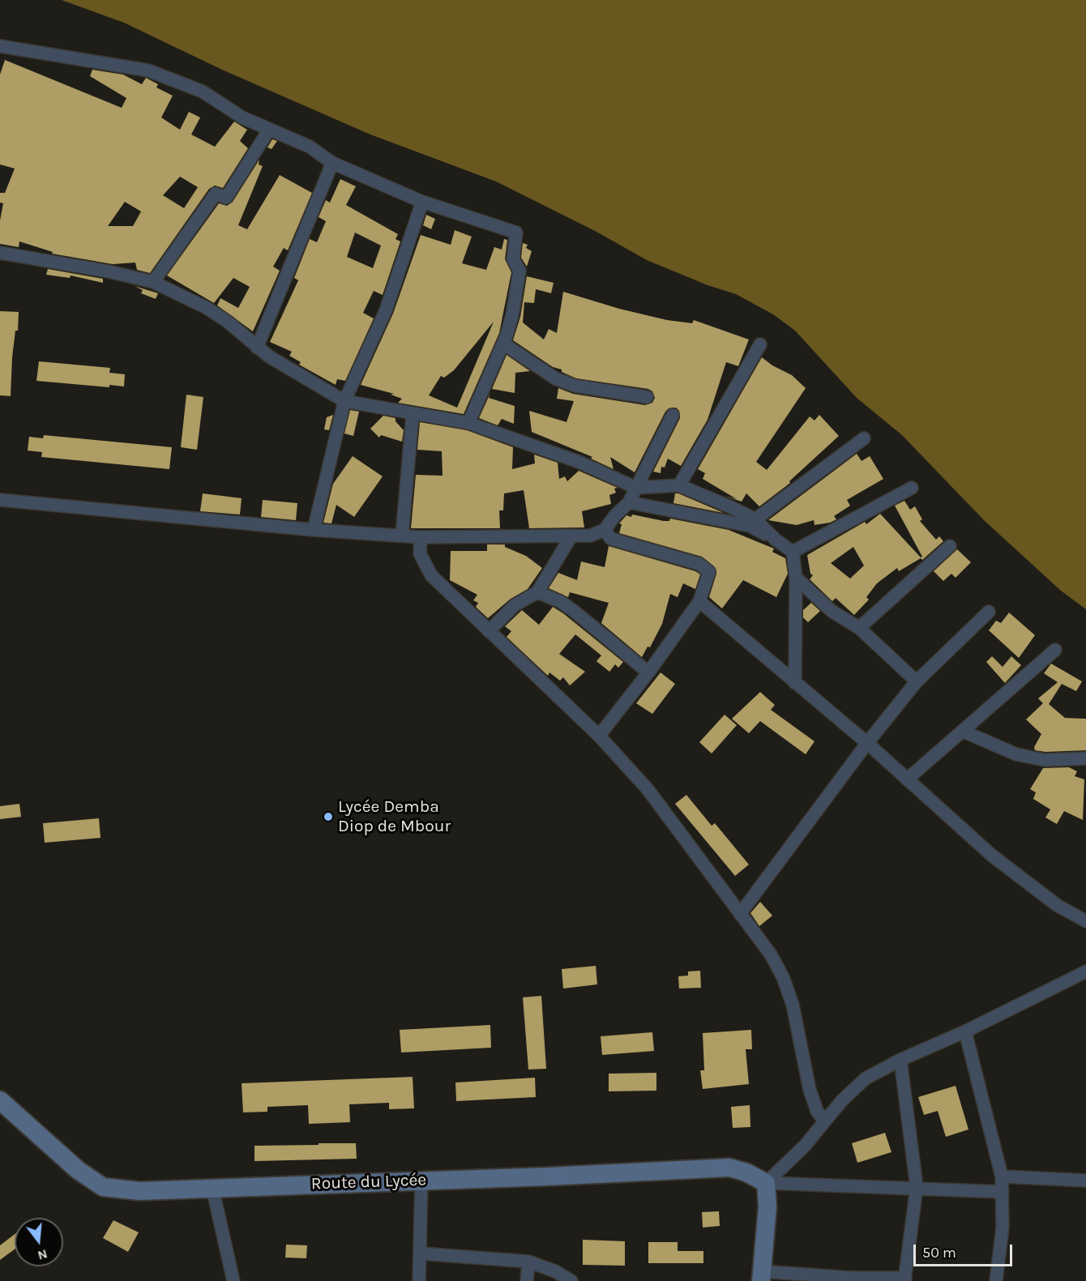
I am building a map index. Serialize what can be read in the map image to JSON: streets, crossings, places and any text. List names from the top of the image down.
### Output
{
  "streets": {
    "main road": ["Route du Lycée"]
  },
  "places": ["Lycée Demba Diop de Mbour"],
  "scale_bar": "50 m",
  "north": "bottom"
}
